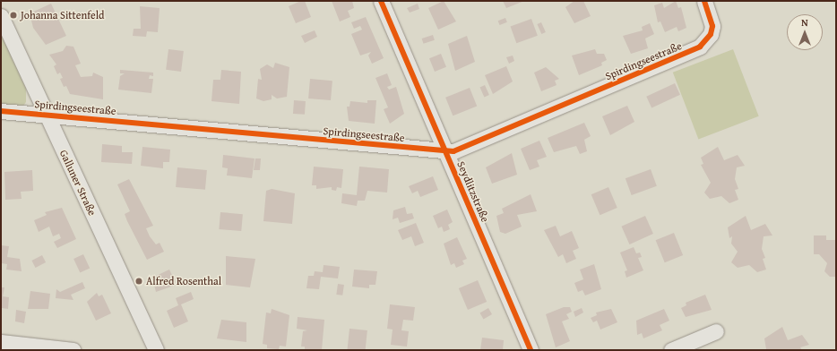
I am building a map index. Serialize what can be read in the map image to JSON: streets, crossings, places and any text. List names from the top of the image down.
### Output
{
  "streets": {
    "street": ["Spirdingseestraße", "Galluner Straße", "Seydlitzstraße"]
  },
  "crossings": [
    ["Spirdingseestraße", "Galluner Straße"],
    ["Spirdingseestraße", "Seydlitzstraße"]
  ],
  "places": ["Johanna Sittenfeld", "Alfred Rosenthal"],
  "north": "top"
}
